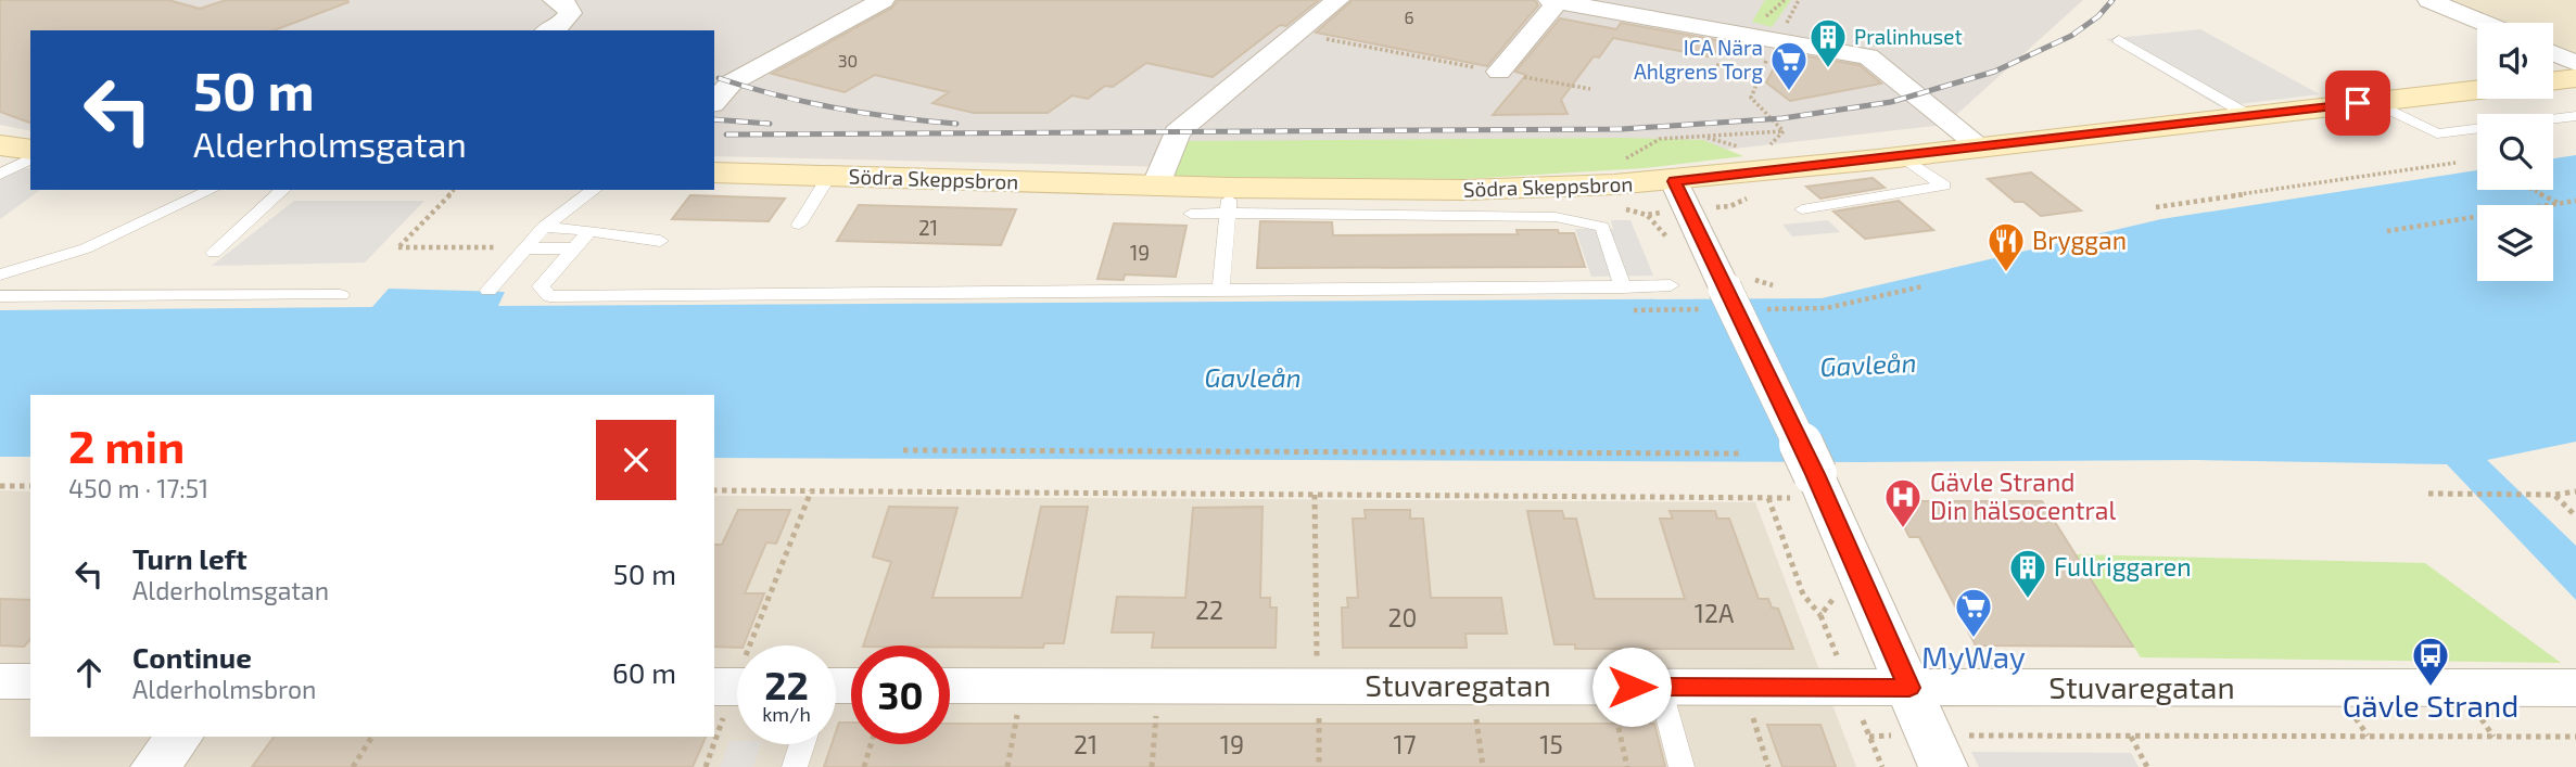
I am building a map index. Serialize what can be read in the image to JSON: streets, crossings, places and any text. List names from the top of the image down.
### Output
{
  "streets": {
    "street": ["Södra Skeppsbron", "Stuvaregatan"]
  },
  "water": ["Gavleån"],
  "places": {
    "building": ["Pralinhuset", "Fullriggaren"],
    "supermarket": ["ICA Nära Ahlgrens Torg", "MyWay"],
    "restaurant": ["Bryggan"],
    "hospital": ["Gävle Strand Din hälsocentral"],
    "bus stop": ["Gävle Strand"]
  },
  "house_numbers": [
    "6",
    "30",
    "21",
    "19",
    "22",
    "12A",
    "20",
    "21",
    "19",
    "17",
    "15"
  ],
  "page": {
    "turn": ["50 m", "Alderholmsgatan"],
    "heading": ["2 min", "450 m · 17:51"],
    "list": [
      {
        "name": "Turn left",
        "note": "Alderholmsgatan",
        "value": "50 m"
      },
      {
        "name": "Continue",
        "note": "Alderholmsbron",
        "value": "60 m"
      }
    ],
    "speed": "22 km/h",
    "limit": "30"
  }
}
